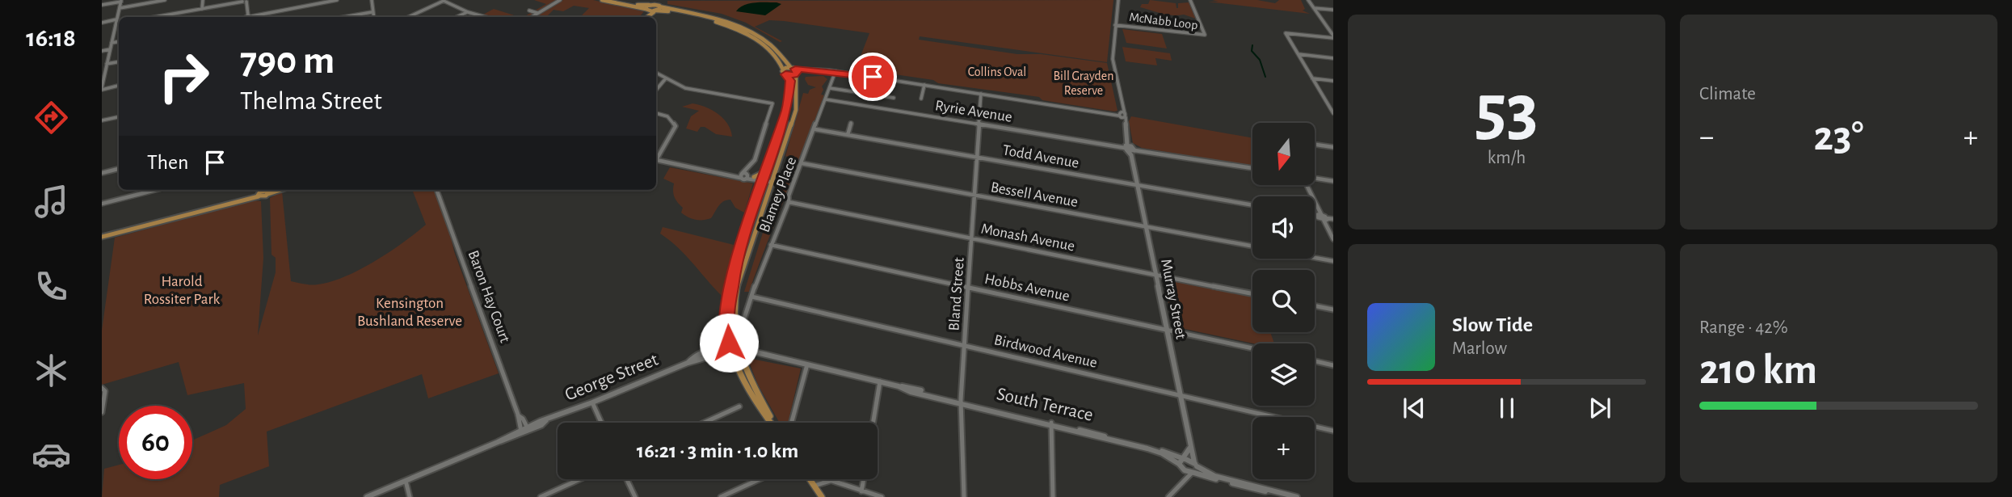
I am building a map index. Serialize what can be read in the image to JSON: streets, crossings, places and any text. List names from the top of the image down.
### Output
{
  "streets": {
    "main road": ["Murray Street", "George Street", "South Terrace"],
    "street": [
      "McNabb Loop",
      "Ryrie Avenue",
      "Todd Avenue",
      "Blamey Place",
      "Bessell Avenue",
      "Monash Avenue",
      "Hobbs Avenue",
      "Bland Street",
      "Baron Hay Court",
      "Birdwood Avenue"
    ]
  },
  "crossings": [
    ["Ryrie Avenue", "Blamey Place"],
    ["Ryrie Avenue", "Bland Street"],
    ["Ryrie Avenue", "Murray Street"],
    ["Todd Avenue", "Blamey Place"],
    ["Todd Avenue", "Bland Street"],
    ["Todd Avenue", "Murray Street"],
    ["Blamey Place", "Bessell Avenue"],
    ["Blamey Place", "Monash Avenue"],
    ["Blamey Place", "Hobbs Avenue"],
    ["Blamey Place", "Birdwood Avenue"],
    ["Bessell Avenue", "Bland Street"],
    ["Bessell Avenue", "Murray Street"],
    ["Monash Avenue", "Bland Street"],
    ["Monash Avenue", "Murray Street"],
    ["Hobbs Avenue", "Bland Street"],
    ["Hobbs Avenue", "Murray Street"],
    ["Bland Street", "Birdwood Avenue"],
    ["Bland Street", "South Terrace"],
    ["Baron Hay Court", "George Street"],
    ["Murray Street", "Birdwood Avenue"],
    ["George Street", "South Terrace"]
  ],
  "parks": [
    "Collins Oval",
    "Bill Grayden Reserve",
    "Harold Rossiter Park",
    "Kensington Bushland Reserve"
  ],
  "north": "bottom",
  "page": {
    "tabs": "16:18",
    "tile": [
      ["53", "km/h"],
      "Climate",
      ["Range · 42%", "210 km"]
    ],
    "turn": ["790 m", "Thelma Street"],
    "heat": ["−", "23°", "+"],
    "map_buttons": "+",
    "then": "Then",
    "song": ["Slow Tide", "Marlow"],
    "limit": "60",
    "trip": "16:21 · 3 min · 1.0 km"
  }
}
